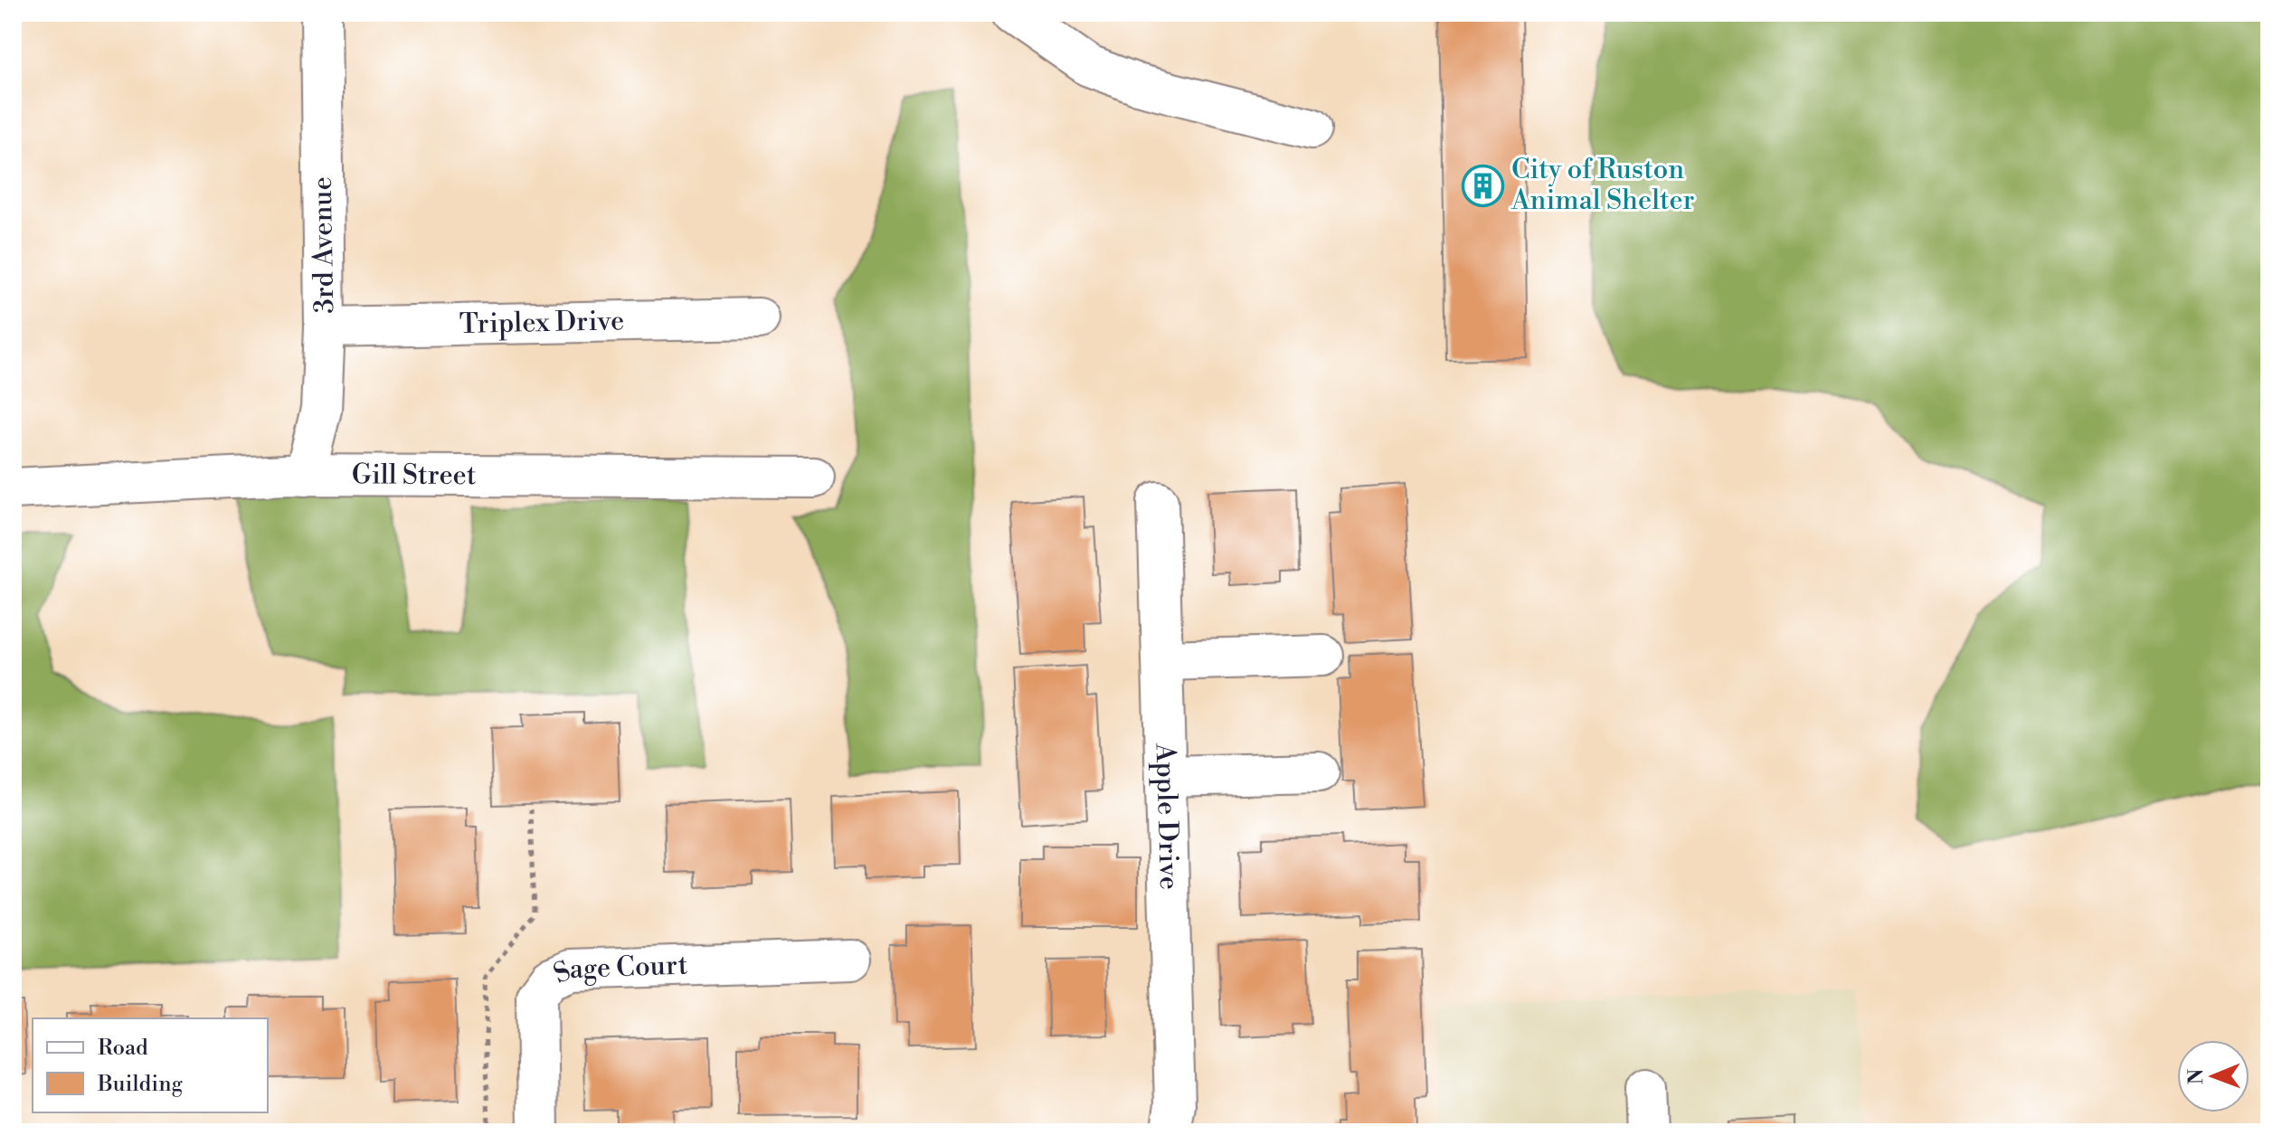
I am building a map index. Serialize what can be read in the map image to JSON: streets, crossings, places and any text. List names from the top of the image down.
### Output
{
  "streets": {
    "street": [
      "3rd Avenue",
      "Triplex Drive",
      "Gill Street",
      "Apple Drive",
      "Sage Court"
    ]
  },
  "crossings": [
    ["3rd Avenue", "Triplex Drive"],
    ["3rd Avenue", "Gill Street"]
  ],
  "places": {
    "building": ["City of Ruston Animal Shelter"]
  },
  "legend": ["Road", "Building"],
  "north": "left"
}
